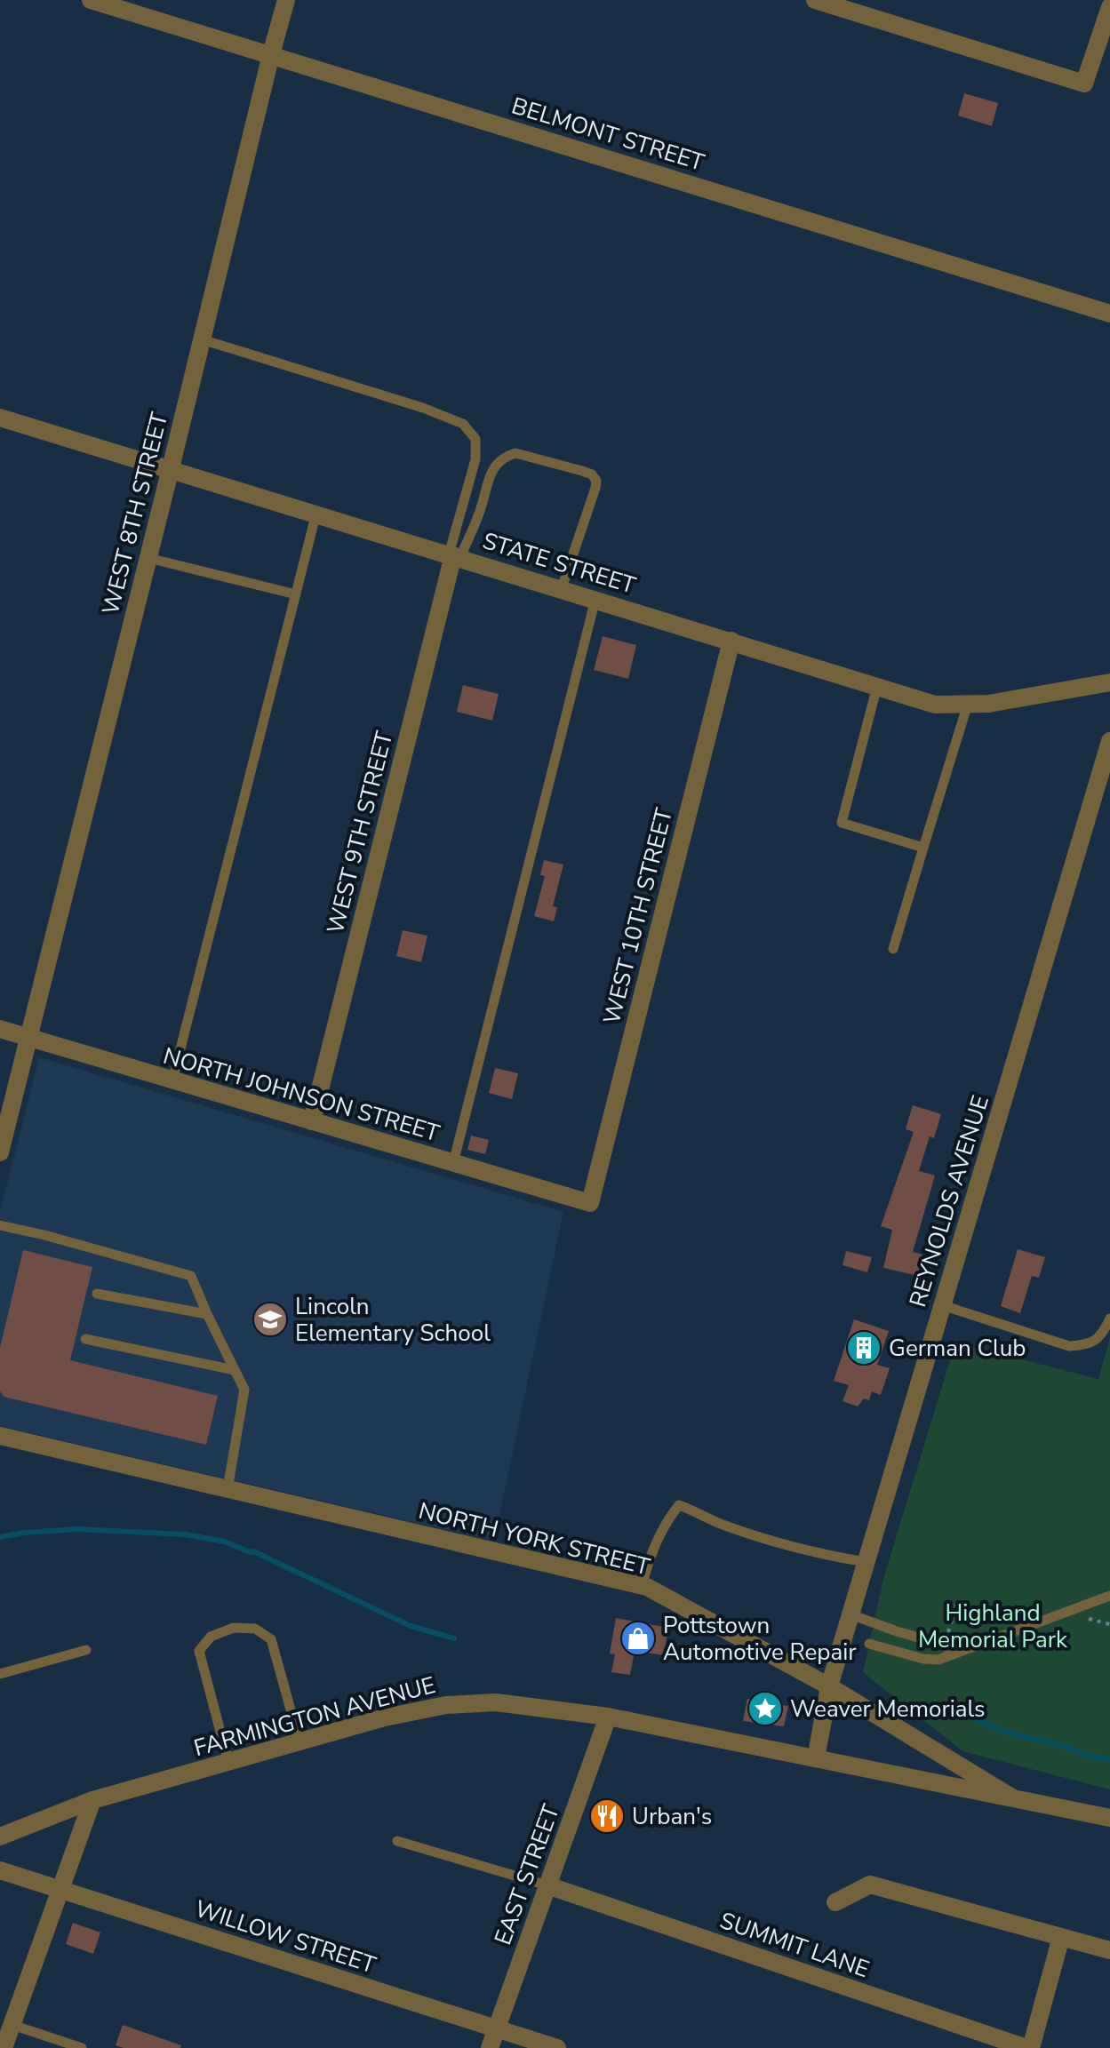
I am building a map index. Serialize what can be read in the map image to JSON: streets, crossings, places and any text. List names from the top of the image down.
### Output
{
  "streets": {
    "street": [
      "BELMONT STREET",
      "WEST 8TH STREET",
      "STATE STREET",
      "WEST 9TH STREET",
      "WEST 10TH STREET",
      "NORTH JOHNSON STREET",
      "REYNOLDS AVENUE",
      "NORTH YORK STREET",
      "FARMINGTON AVENUE",
      "EAST STREET",
      "WILLOW STREET",
      "SUMMIT LANE"
    ]
  },
  "crossings": [
    ["BELMONT STREET", "WEST 8TH STREET"],
    ["WEST 8TH STREET", "STATE STREET"],
    ["WEST 8TH STREET", "NORTH JOHNSON STREET"],
    ["STATE STREET", "WEST 9TH STREET"],
    ["STATE STREET", "WEST 10TH STREET"],
    ["WEST 9TH STREET", "NORTH JOHNSON STREET"],
    ["WEST 10TH STREET", "NORTH JOHNSON STREET"],
    ["REYNOLDS AVENUE", "NORTH YORK STREET"],
    ["REYNOLDS AVENUE", "FARMINGTON AVENUE"],
    ["NORTH YORK STREET", "FARMINGTON AVENUE"],
    ["FARMINGTON AVENUE", "EAST STREET"],
    ["EAST STREET", "WILLOW STREET"],
    ["EAST STREET", "SUMMIT LANE"]
  ],
  "parks": ["Highland Memorial Park"],
  "places": {
    "school or university": ["Lincoln Elementary School"],
    "building": ["German Club"],
    "shop": ["Pottstown Automotive Repair"],
    "place": ["Weaver Memorials"],
    "restaurant": ["Urban's"]
  }
}
